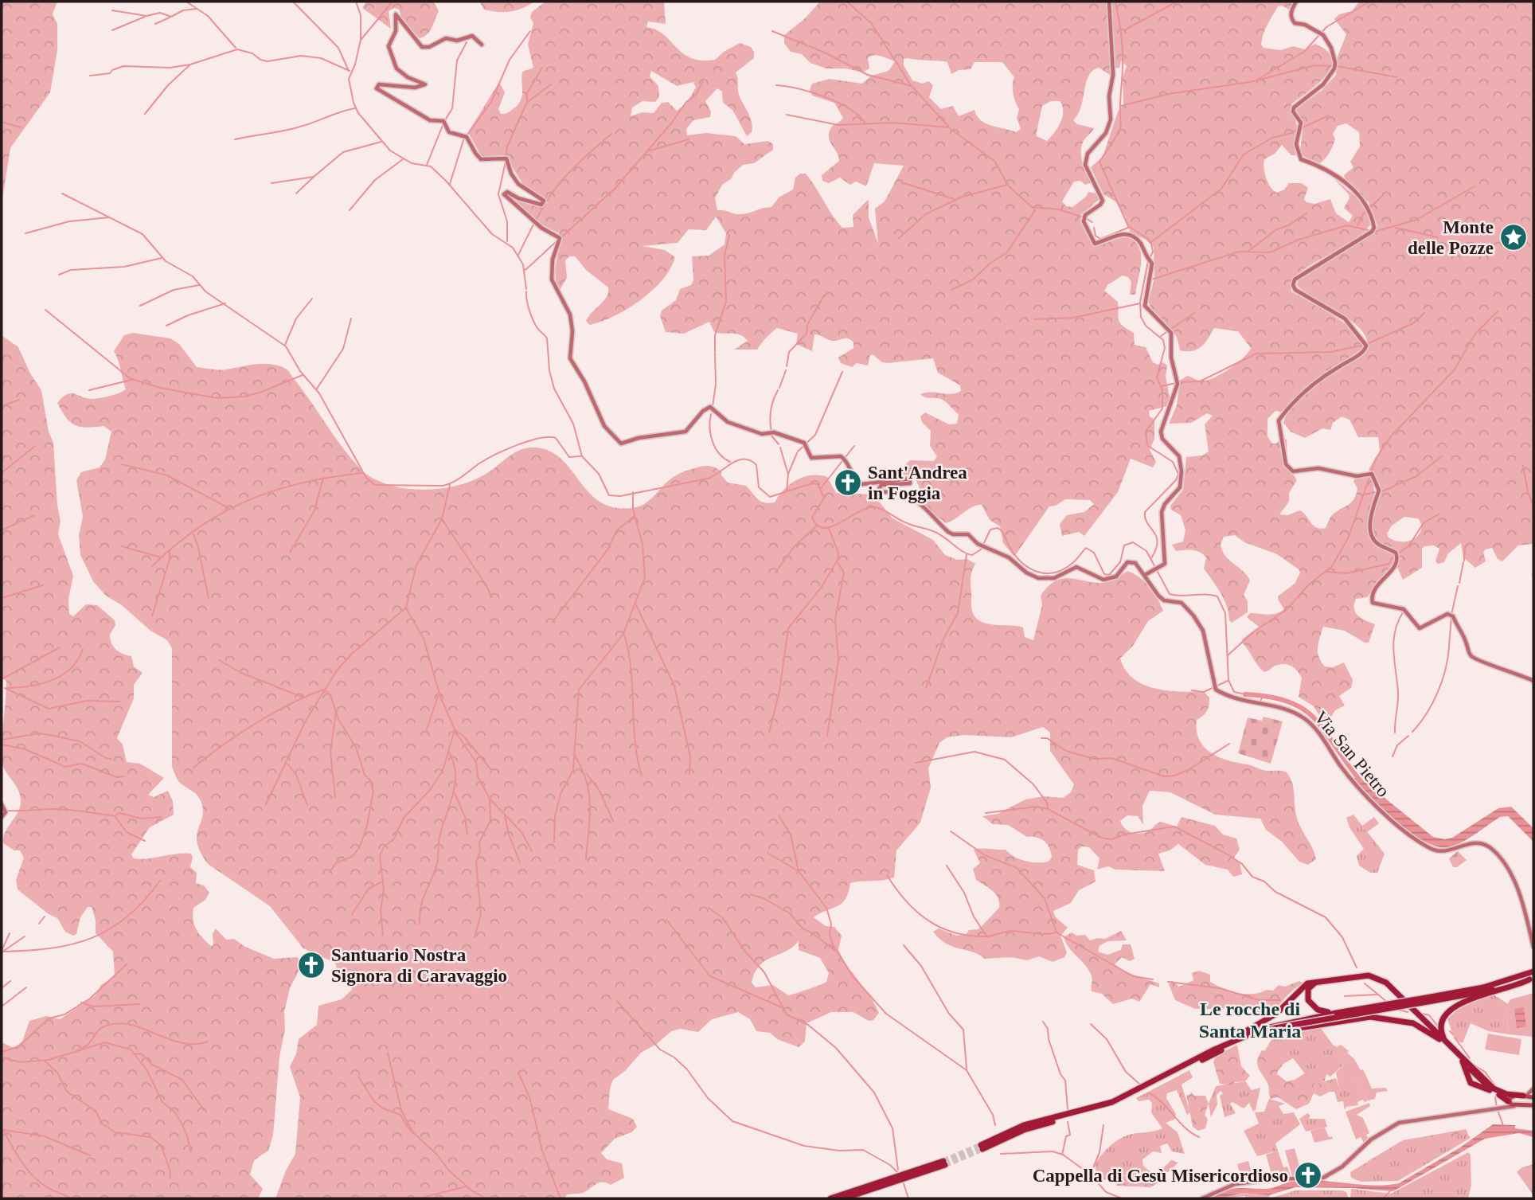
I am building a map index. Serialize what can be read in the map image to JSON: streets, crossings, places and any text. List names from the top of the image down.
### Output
{
  "streets": {
    "street": ["Via San Pietro"]
  },
  "districts": ["Le rocche di Santa Maria"],
  "places": {
    "place": ["Monte delle Pozze"],
    "church": ["Sant'Andrea in Foggia", "Santuario Nostra Signora di Caravaggio", "Cappella di Gesù Misericordioso"]
  }
}
